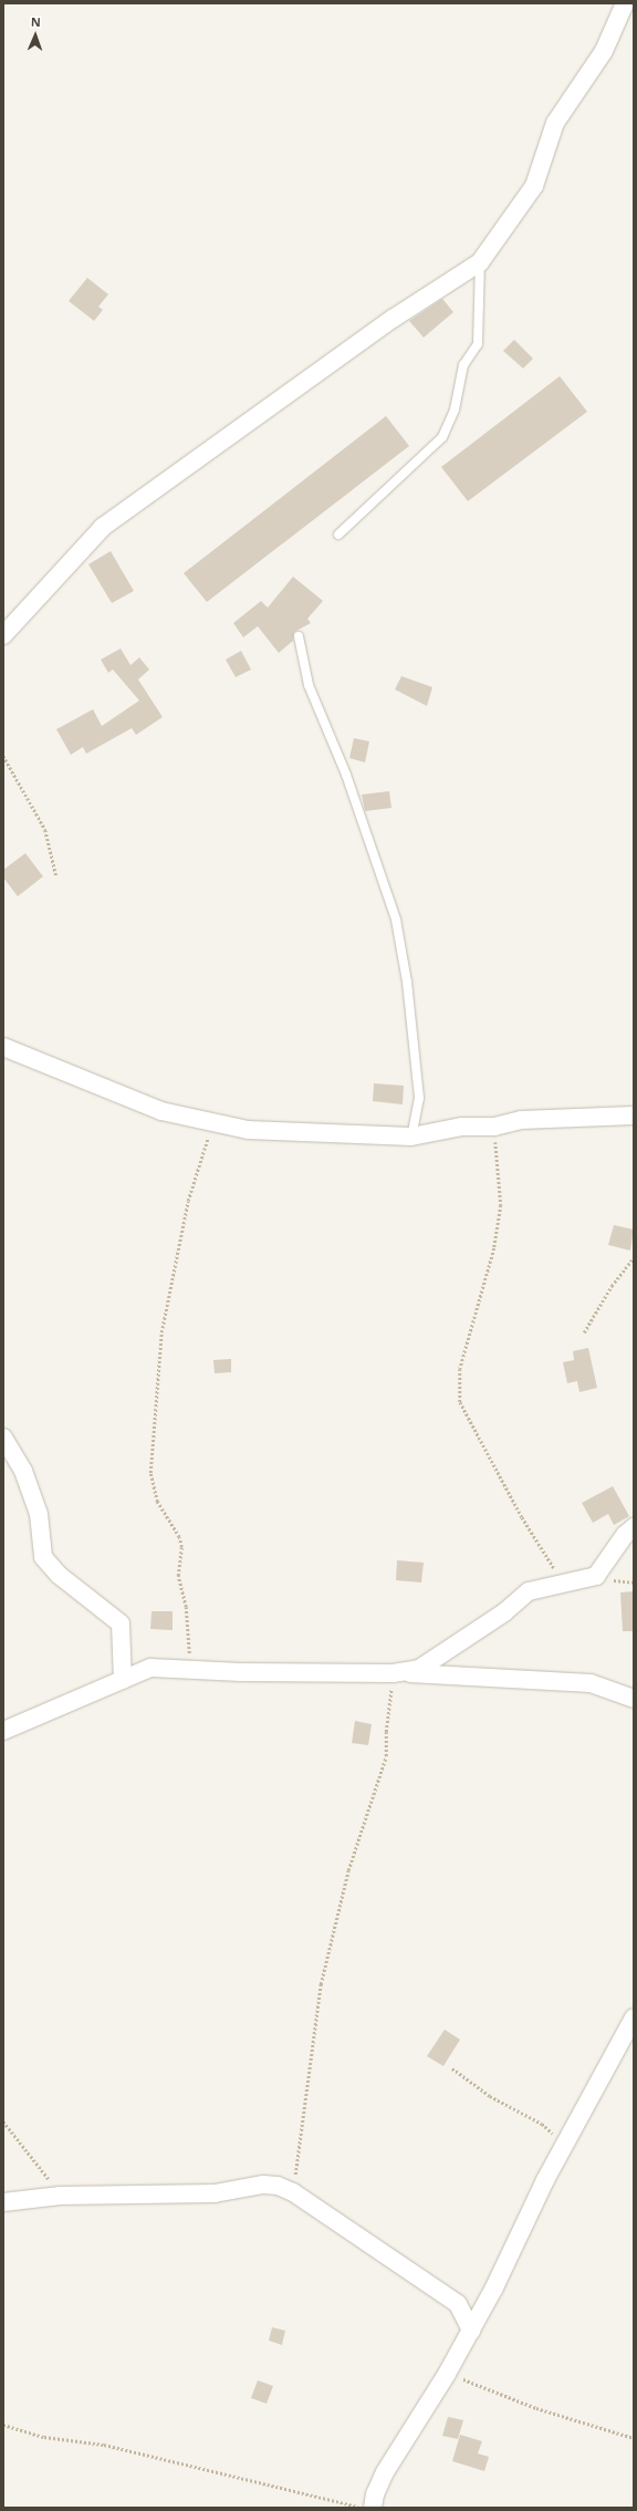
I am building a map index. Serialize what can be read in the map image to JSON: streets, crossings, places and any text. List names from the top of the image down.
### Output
{
  "north": "top"
}
